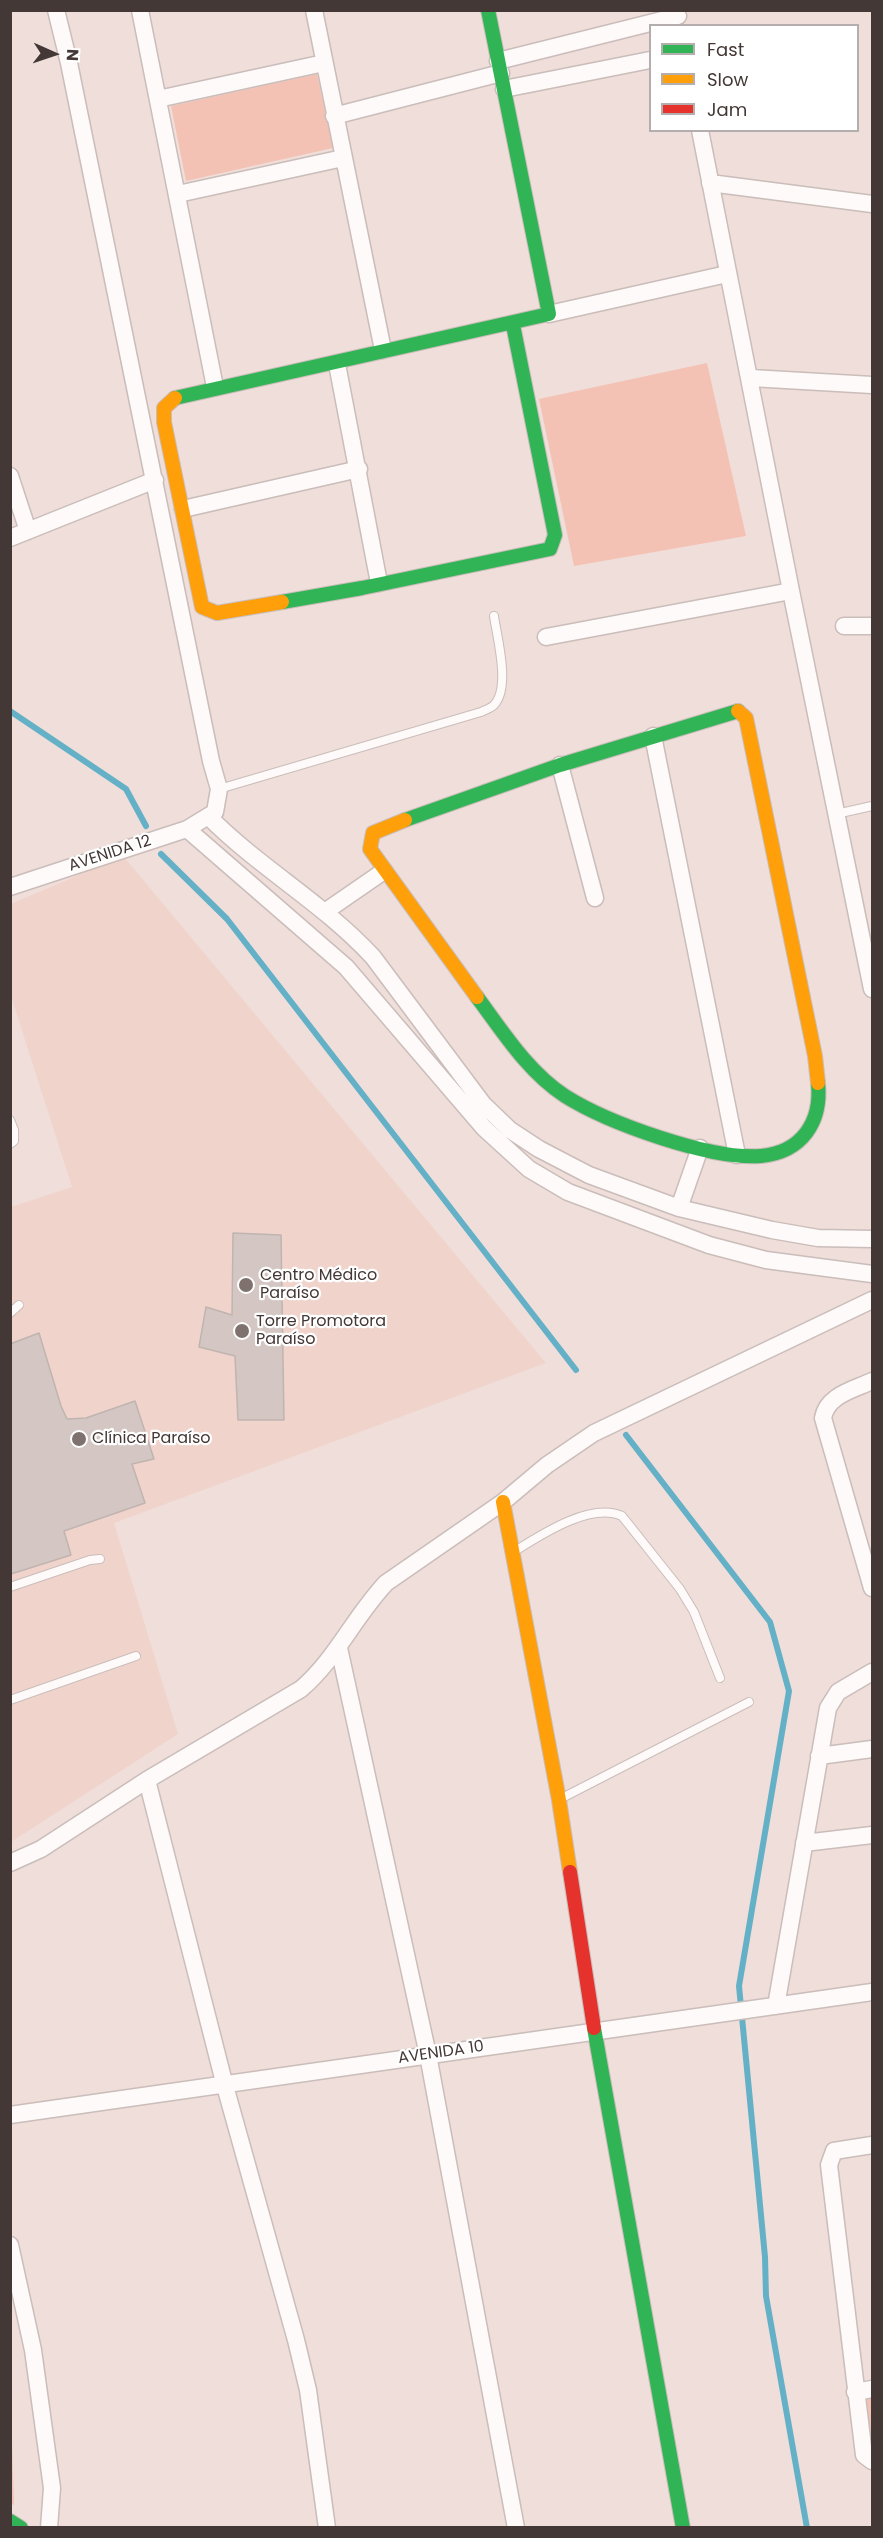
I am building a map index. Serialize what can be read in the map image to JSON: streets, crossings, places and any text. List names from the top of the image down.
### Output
{
  "streets": {
    "street": ["AVENIDA 12", "AVENIDA 10"]
  },
  "places": ["Centro Médico Paraíso", "Torre Promotora Paraíso", "Clínica Paraíso"],
  "legend": ["Fast", "Slow", "Jam"],
  "north": "right"
}
